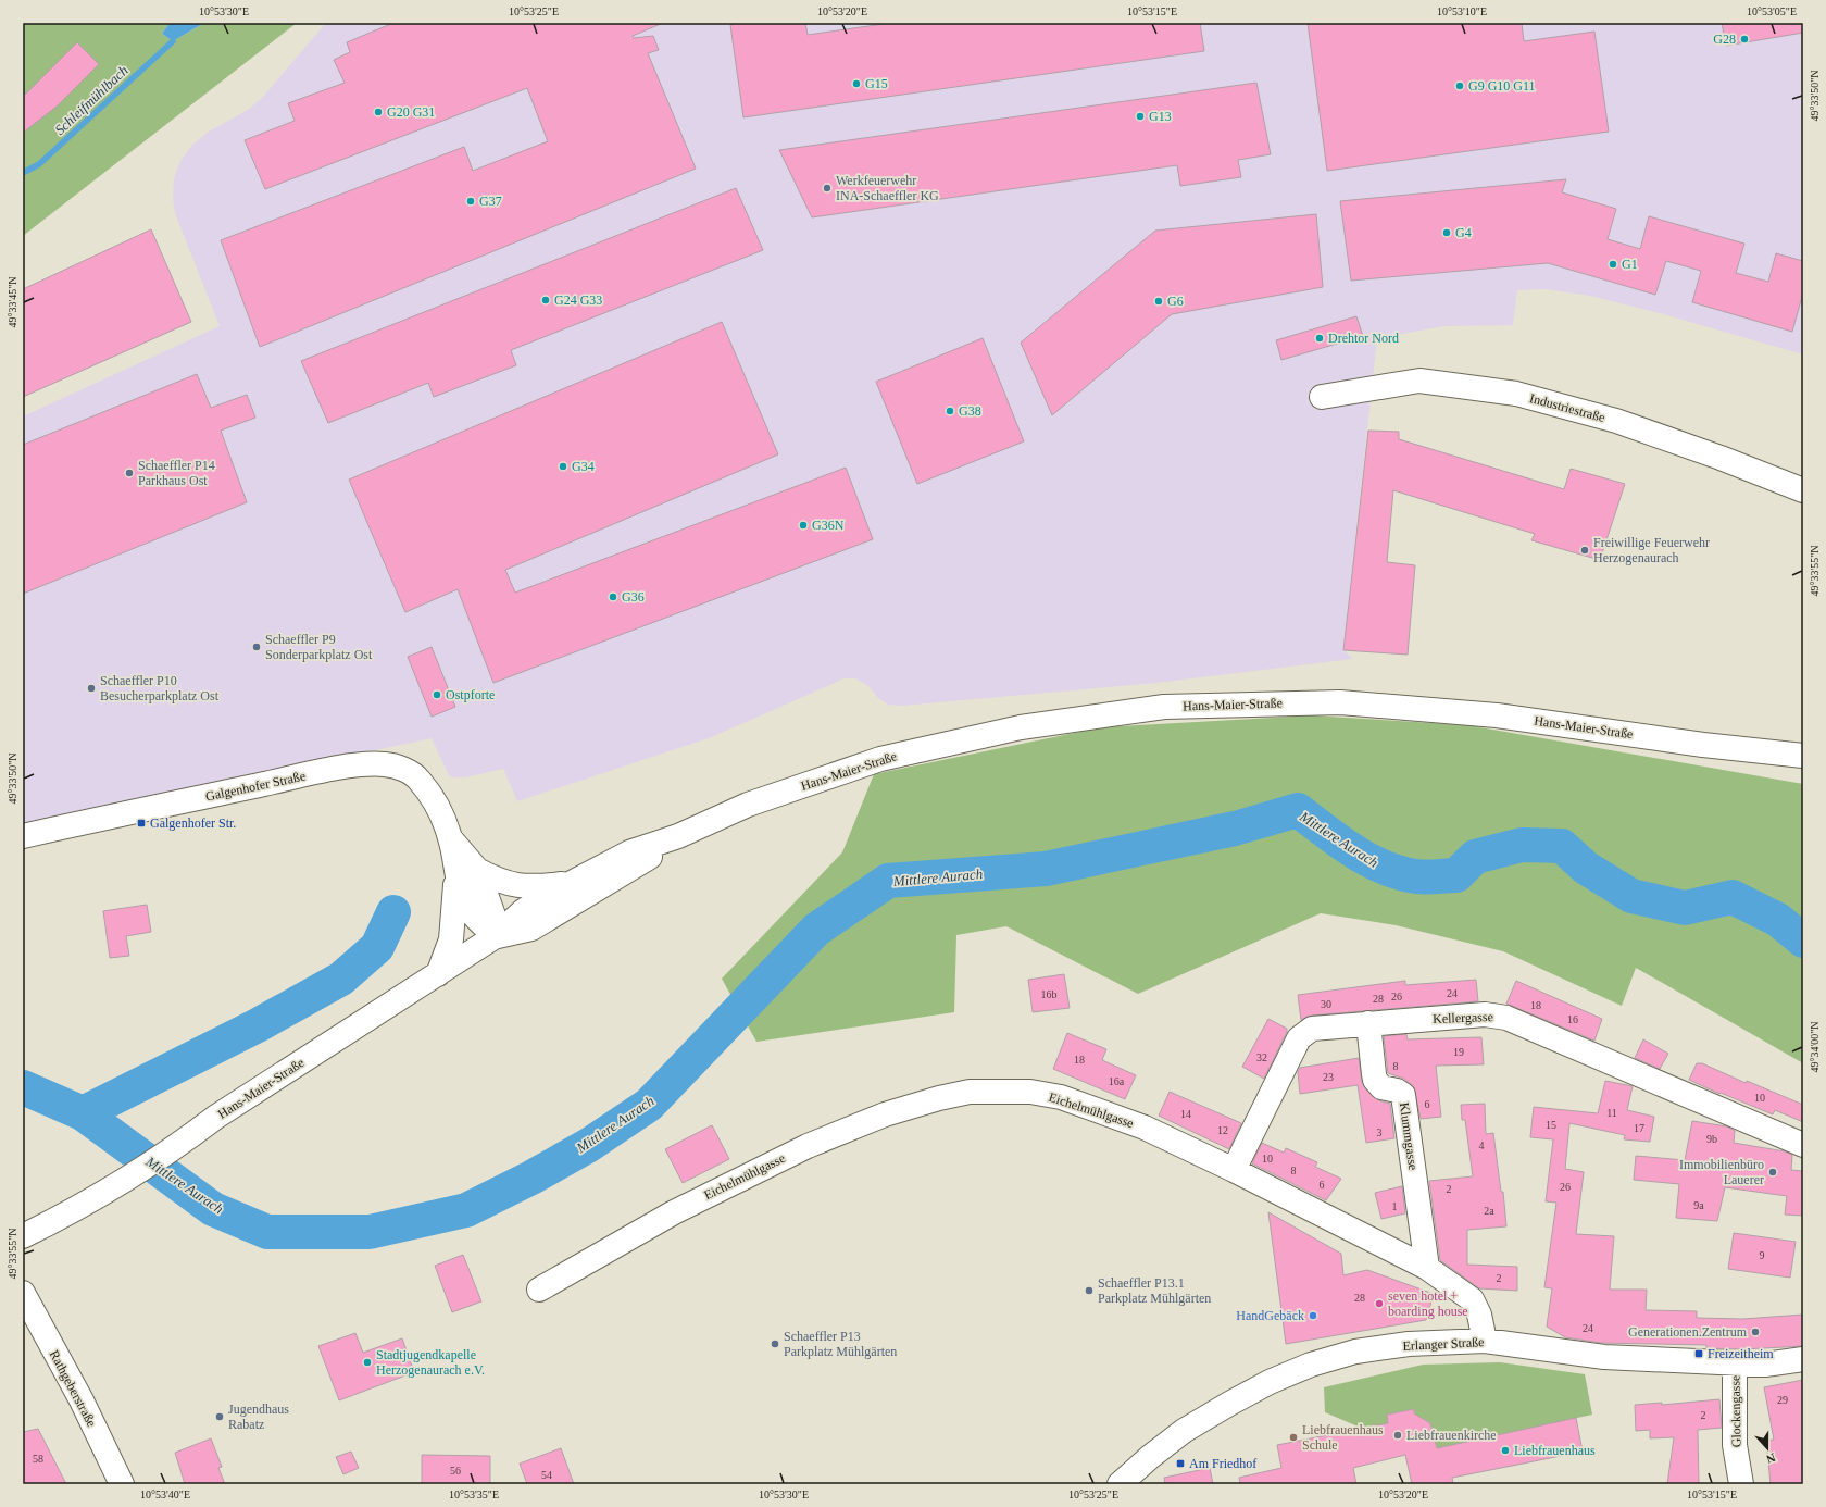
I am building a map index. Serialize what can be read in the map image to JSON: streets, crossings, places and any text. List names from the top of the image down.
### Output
{
  "streets": {
    "street": [
      "Industriestraße",
      "Hans-Maier-Straße",
      "Galgenhofer Straße",
      "Kellergasse",
      "Eichelmühlgasse",
      "Klummgasse",
      "Erlanger Straße",
      "Rathgeberstraße",
      "Glockengasse"
    ]
  },
  "crossings": [
    ["Hans-Maier-Straße", "Galgenhofer Straße"],
    ["Kellergasse", "Eichelmühlgasse"],
    ["Kellergasse", "Klummgasse"],
    ["Eichelmühlgasse", "Klummgasse"],
    ["Eichelmühlgasse", "Erlanger Straße"],
    ["Erlanger Straße", "Glockengasse"]
  ],
  "water": ["Schleifmühlbach", "Mittlere Aurach"],
  "places": {
    "other": [
      "G28",
      "G15",
      "G9 G10 G11",
      "G20 G31",
      "G13",
      "Werkfeuerwehr INA-Schaeffler KG",
      "G37",
      "G4",
      "G1",
      "G24 G33",
      "G6",
      "Drehtor Nord",
      "G38",
      "G34",
      "Schaeffler P14 Parkhaus Ost",
      "G36N",
      "Freiwillige Feuerwehr Herzogenaurach",
      "G36",
      "Schaeffler P9 Sonderparkplatz Ost",
      "Schaeffler P10 Besucherparkplatz Ost",
      "Ostpforte",
      "Immobilienbüro Lauerer",
      "Schaeffler P13.1 Parkplatz Mühlgärten",
      "seven hotel + boarding house",
      "HandGebäck",
      "Generationen.Zentrum",
      "Schaeffler P13 Parkplatz Mühlgärten",
      "Stadtjugendkapelle Herzogenaurach e.V.",
      "Jugendhaus Rabatz",
      "Liebfrauenkirche",
      "Liebfrauenhaus Schule",
      "Liebfrauenhaus"
    ],
    "transit": ["Galgenhofer Str.", "Freizeitheim", "Am Friedhof"]
  },
  "house_numbers": [
    "24",
    "16b",
    "26",
    "28",
    "30",
    "18",
    "16",
    "19",
    "32",
    "18",
    "8",
    "23",
    "16a",
    "10",
    "6",
    "11",
    "14",
    "15",
    "17",
    "12",
    "3",
    "9b",
    "4",
    "10",
    "8",
    "6",
    "26",
    "2",
    "9a",
    "1",
    "2a",
    "9",
    "2",
    "28",
    "24",
    "29",
    "2",
    "58",
    "56",
    "54"
  ],
  "north": "bottom",
  "coordinates": [
    "10°53'30\"E",
    "10°53'25\"E",
    "10°53'20\"E",
    "10°53'15\"E",
    "10°53'10\"E",
    "10°53'05\"E",
    "49°33'50\"N",
    "49°33'45\"N",
    "49°33'55\"N",
    "49°34'00\"N",
    "10°53'40\"E",
    "10°53'35\"E"
  ]
}
